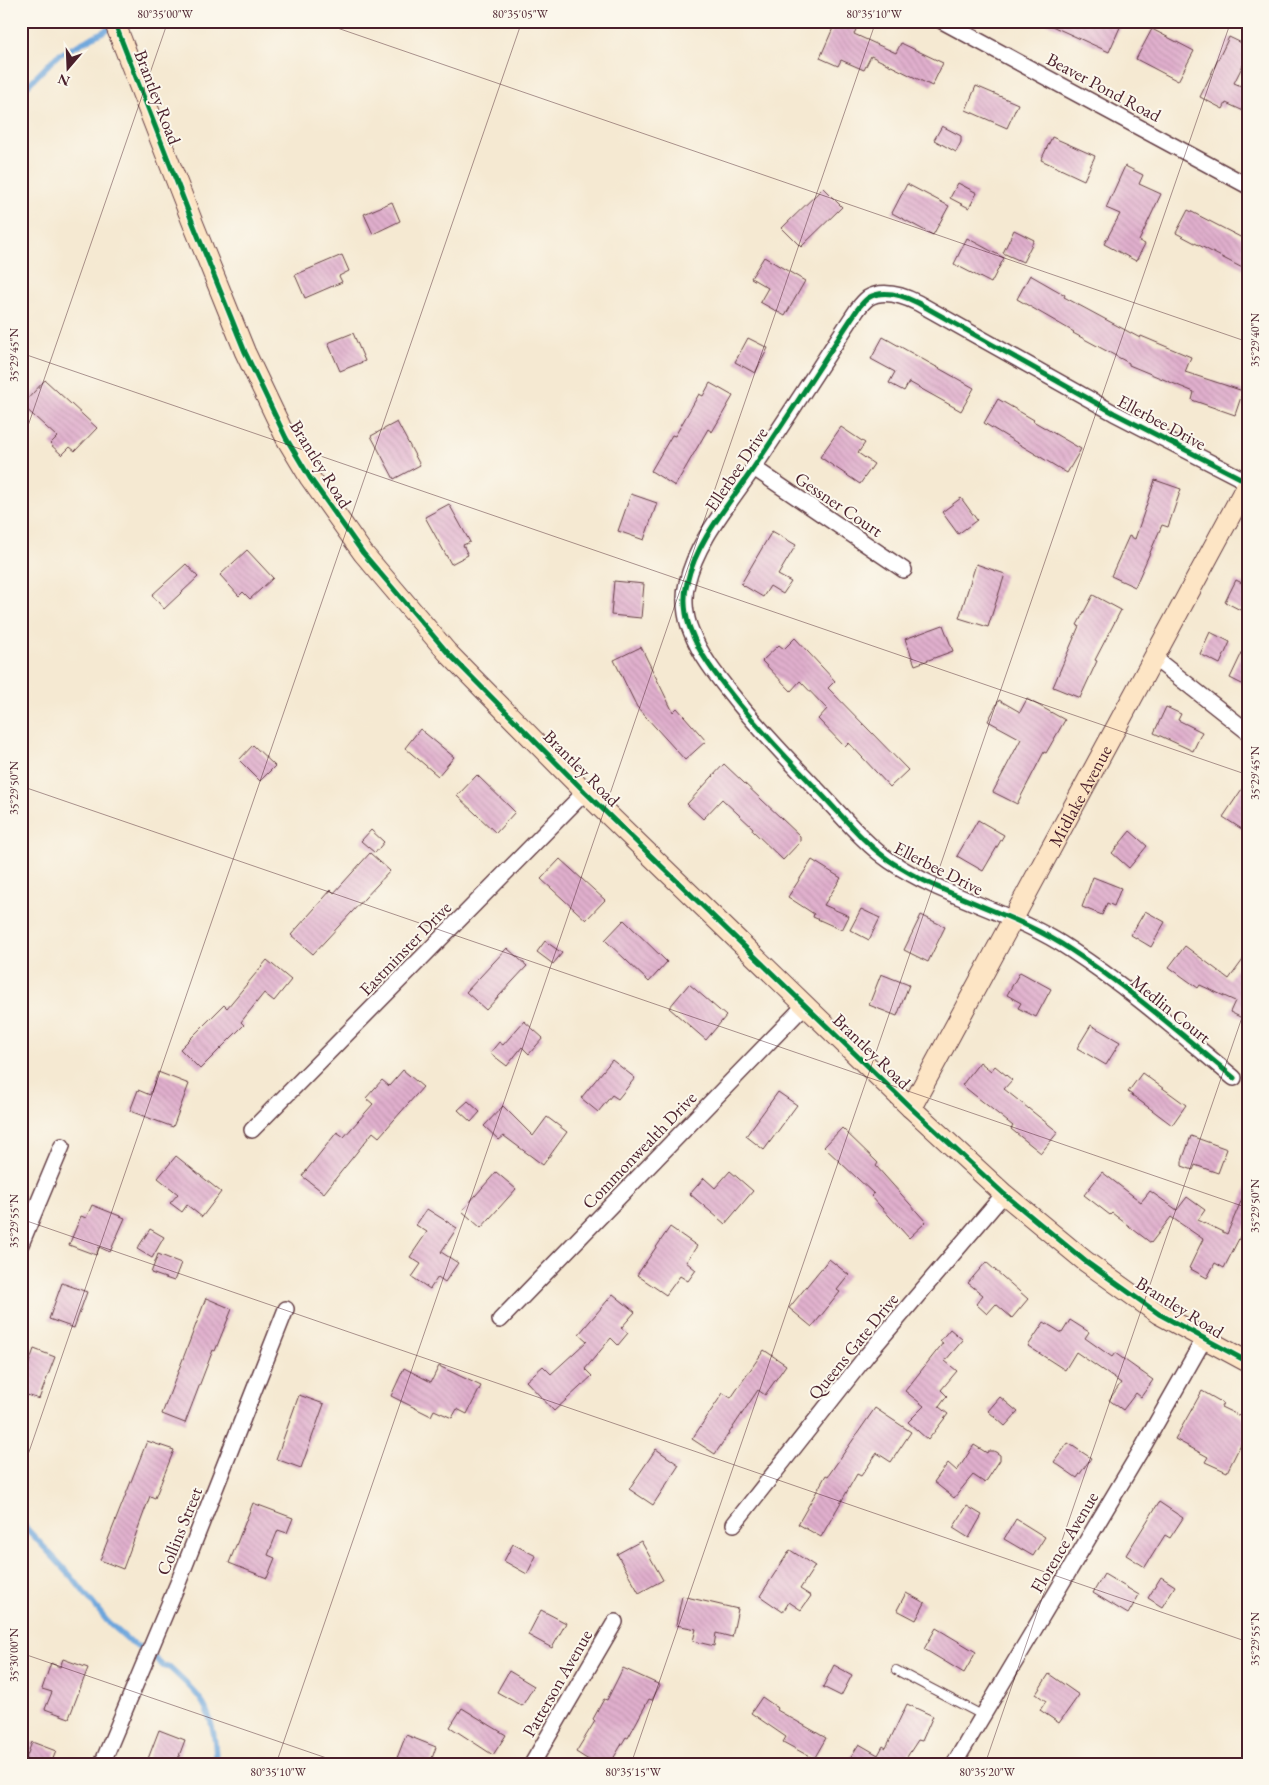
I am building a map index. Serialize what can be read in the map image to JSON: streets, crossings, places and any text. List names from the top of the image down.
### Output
{
  "streets": {
    "street": [
      "Beaver Pond Road",
      "Brantley Road",
      "Ellerbee Drive",
      "Gessner Court",
      "Midlake Avenue",
      "Eastminster Drive",
      "Medlin Court",
      "Commonwealth Drive",
      "Queens Gate Drive",
      "Collins Street",
      "Florence Avenue",
      "Patterson Avenue"
    ]
  },
  "crossings": [
    ["Brantley Road", "Midlake Avenue"],
    ["Brantley Road", "Eastminster Drive"],
    ["Brantley Road", "Commonwealth Drive"],
    ["Brantley Road", "Queens Gate Drive"],
    ["Brantley Road", "Florence Avenue"],
    ["Ellerbee Drive", "Gessner Court"],
    ["Ellerbee Drive", "Midlake Avenue"],
    ["Ellerbee Drive", "Medlin Court"],
    ["Midlake Avenue", "Medlin Court"]
  ],
  "north": "bottom",
  "coordinates": [
    "80°35'00\"W",
    "80°35'05\"W",
    "80°35'10\"W",
    "35°29'40\"N",
    "35°29'45\"N",
    "35°29'50\"N",
    "35°29'55\"N",
    "35°30'00\"N",
    "80°35'15\"W",
    "80°35'20\"W"
  ]
}
